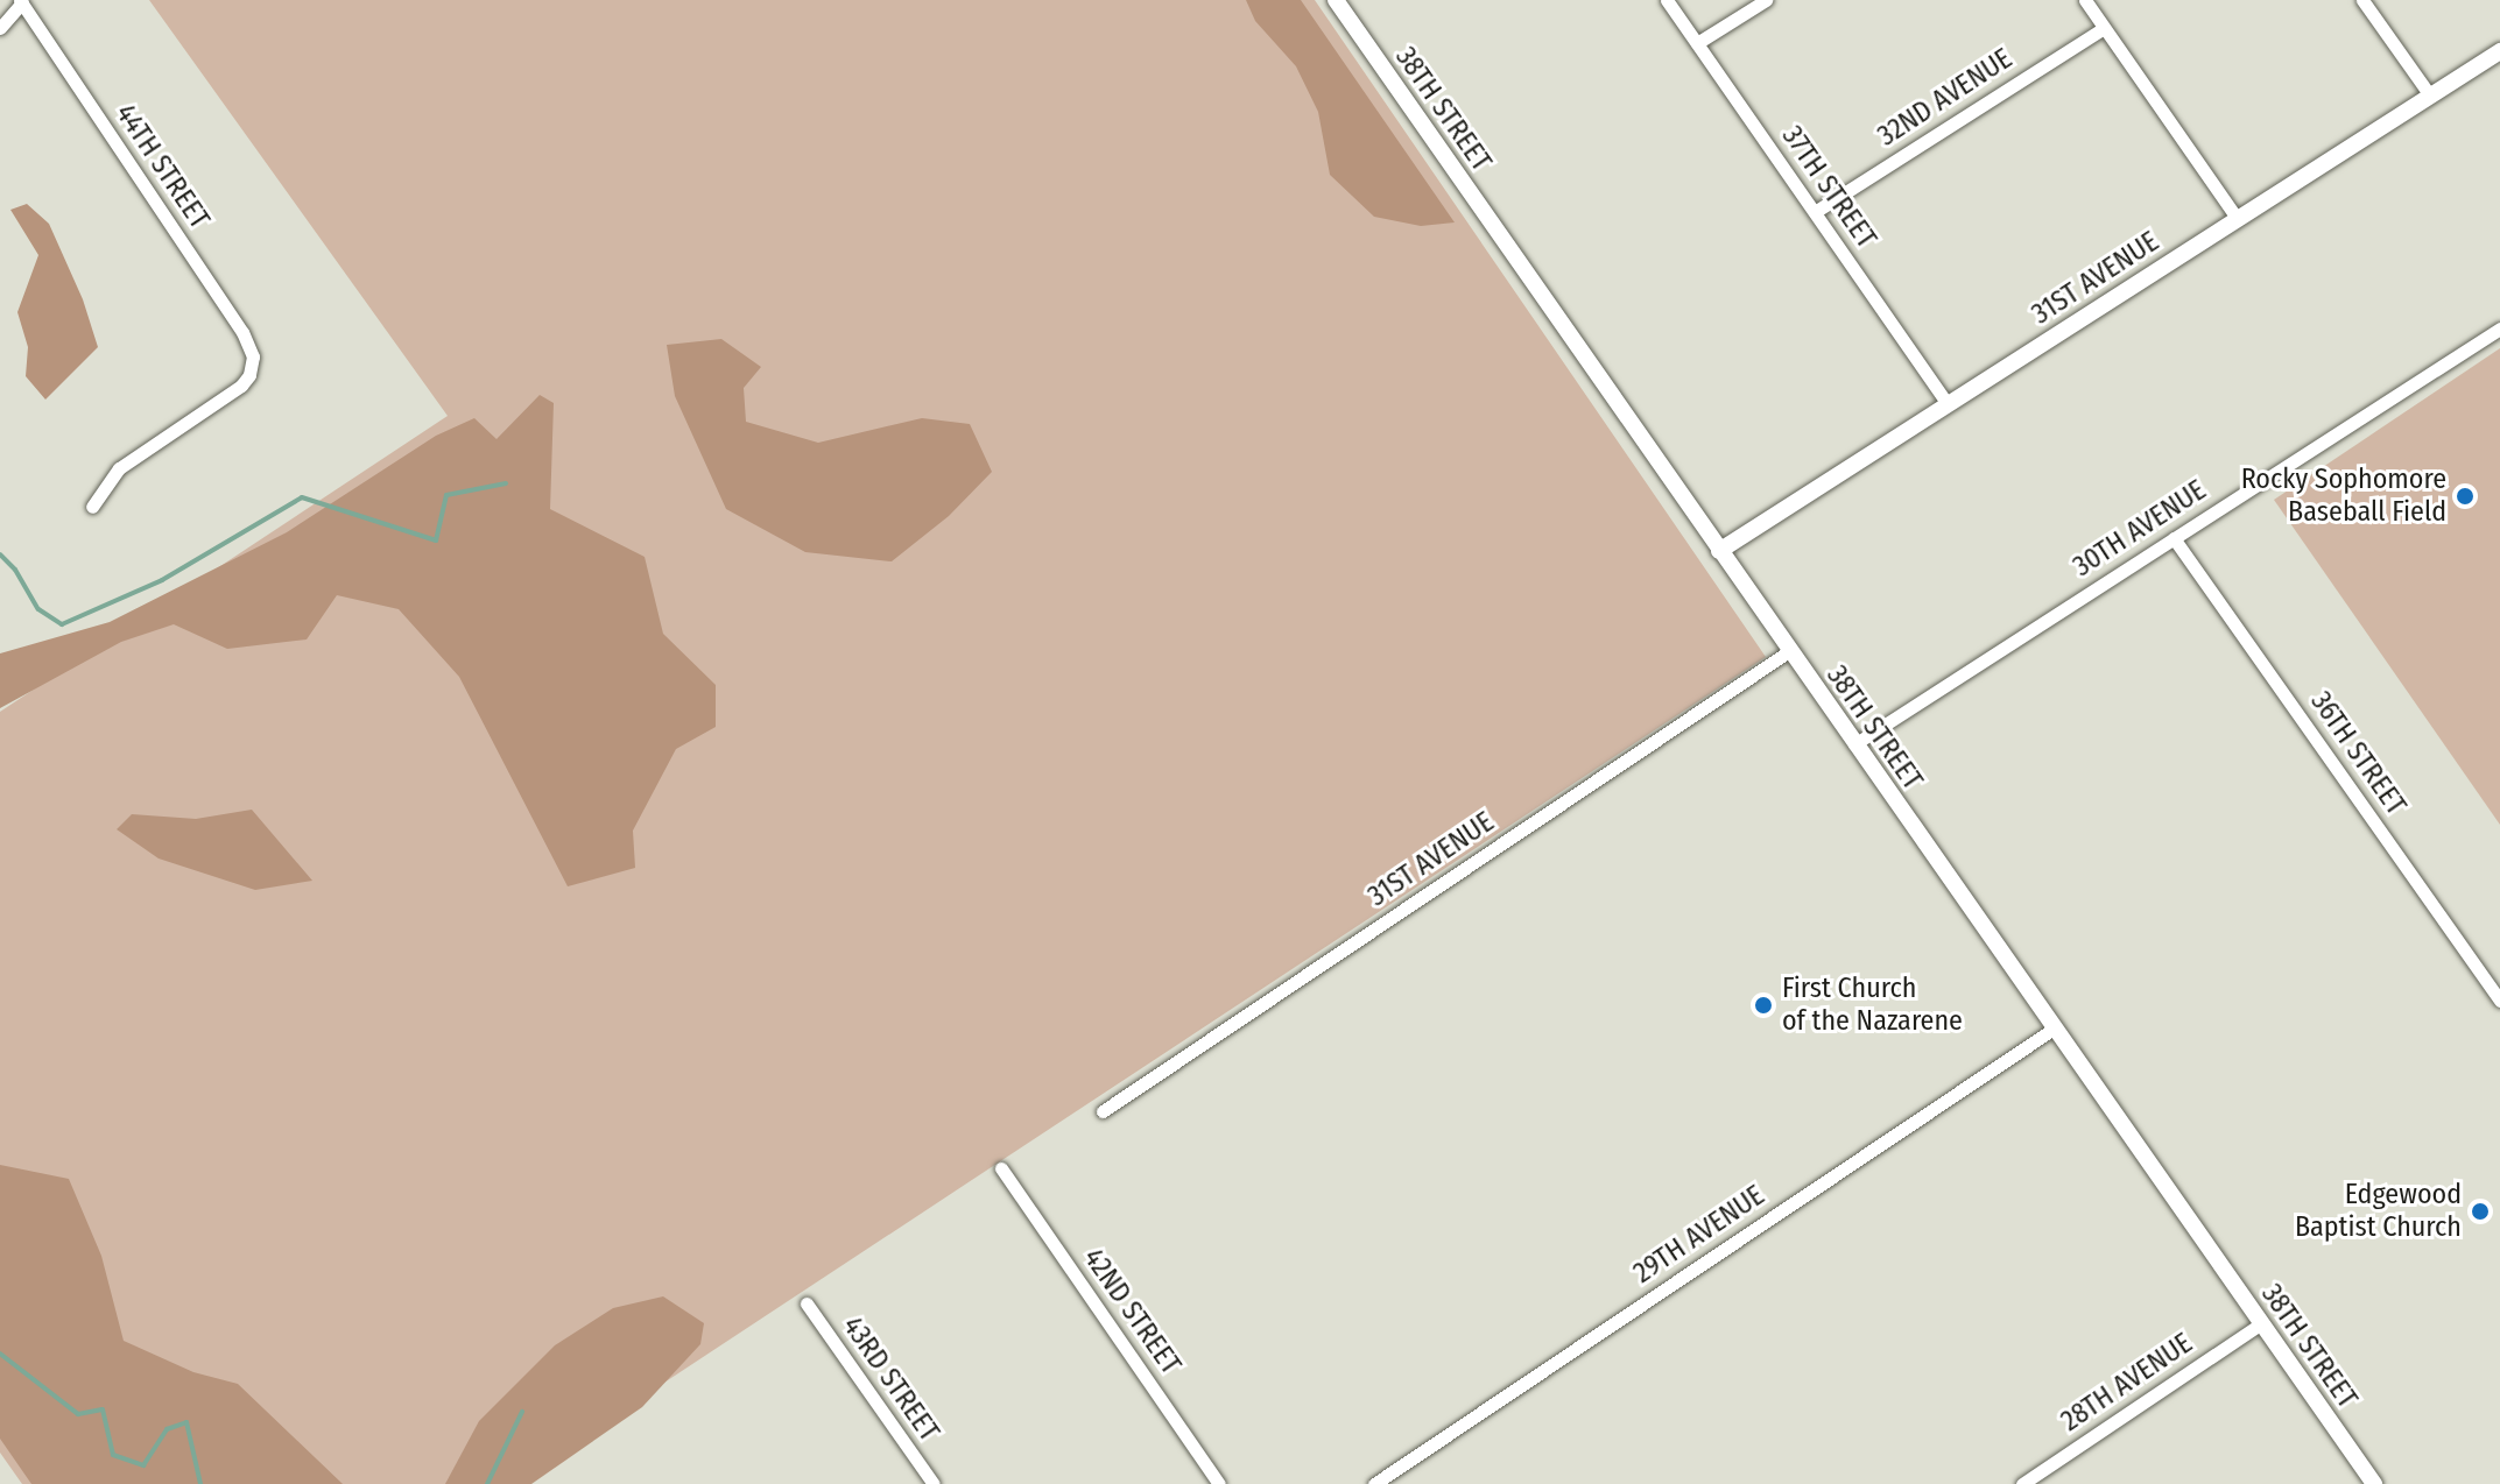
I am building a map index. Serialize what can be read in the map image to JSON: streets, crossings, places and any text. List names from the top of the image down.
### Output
{
  "streets": {
    "street": [
      "32ND AVENUE",
      "38TH STREET",
      "44TH STREET",
      "37TH STREET",
      "31ST AVENUE",
      "30TH AVENUE",
      "36TH STREET",
      "29TH AVENUE",
      "42ND STREET",
      "43RD STREET",
      "28TH AVENUE"
    ]
  },
  "crossings": [
    ["32ND AVENUE", "37TH STREET"],
    ["38TH STREET", "31ST AVENUE"],
    ["38TH STREET", "30TH AVENUE"],
    ["38TH STREET", "29TH AVENUE"],
    ["38TH STREET", "28TH AVENUE"],
    ["37TH STREET", "31ST AVENUE"],
    ["30TH AVENUE", "36TH STREET"]
  ],
  "places": ["Rocky Sophomore Baseball Field", "First Church of the Nazarene", "Edgewood Baptist Church"]
}
